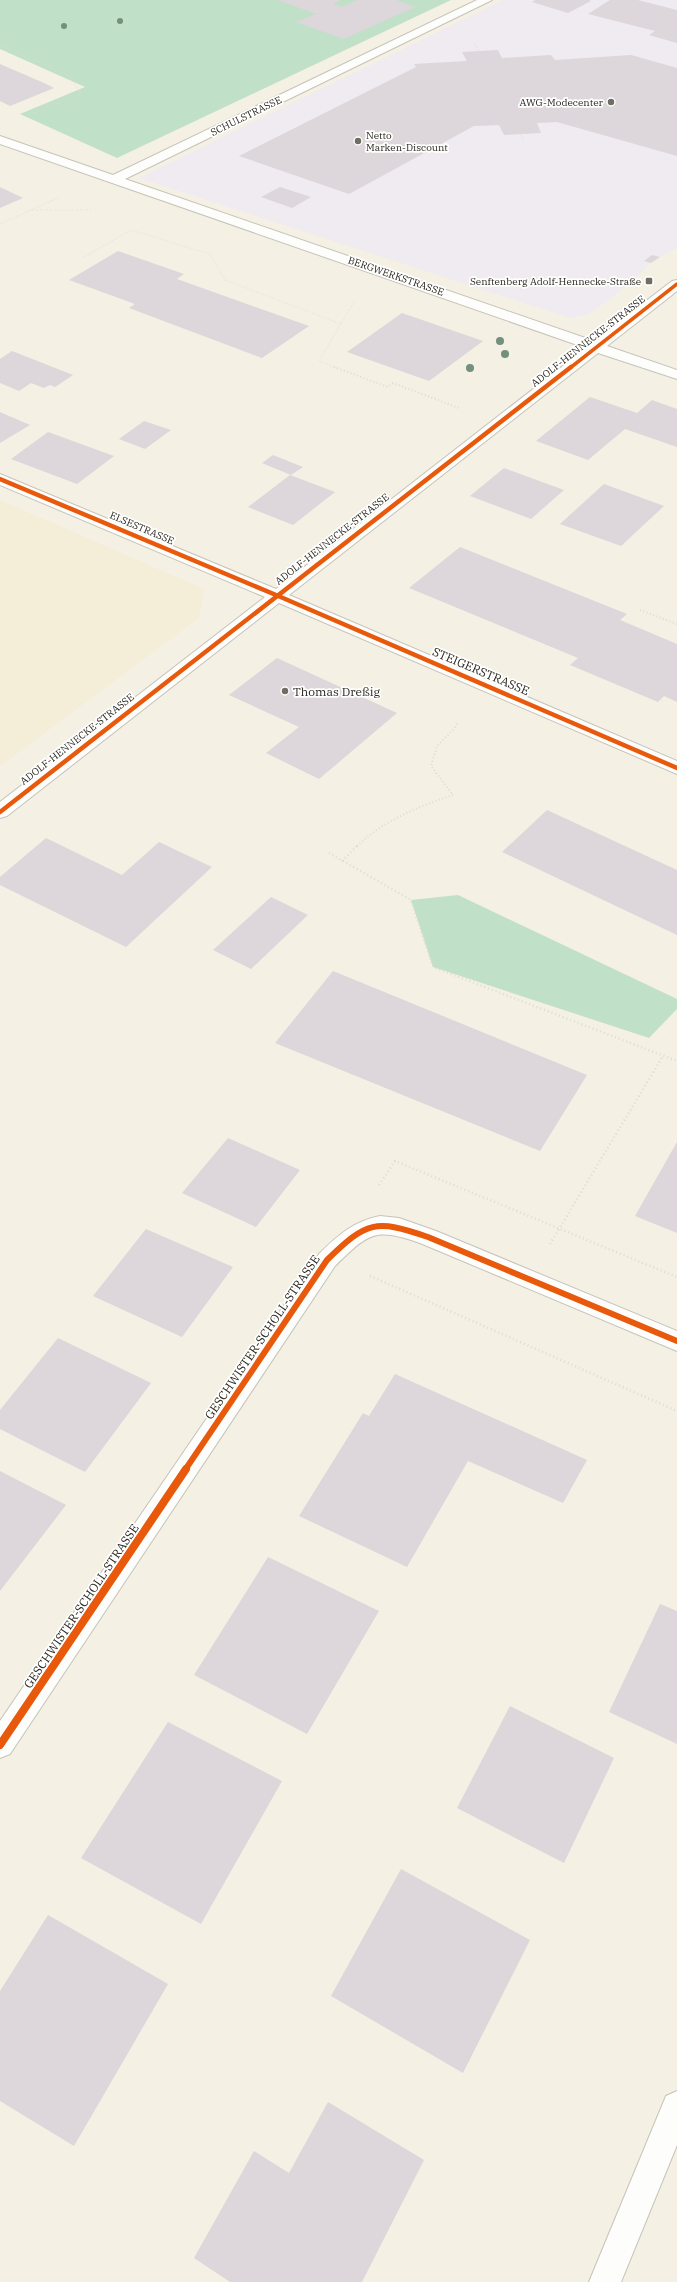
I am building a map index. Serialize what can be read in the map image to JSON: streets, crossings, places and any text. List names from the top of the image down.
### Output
{
  "streets": {
    "street": [
      "SCHULSTRASSE",
      "BERGWERKSTRASSE",
      "ADOLF-HENNECKE-STRASSE",
      "ELSESTRASSE",
      "STEIGERSTRASSE",
      "GESCHWISTER-SCHOLL-STRASSE"
    ]
  },
  "crossings": [
    ["SCHULSTRASSE", "BERGWERKSTRASSE"],
    ["BERGWERKSTRASSE", "ADOLF-HENNECKE-STRASSE"],
    ["ADOLF-HENNECKE-STRASSE", "ELSESTRASSE"],
    ["ADOLF-HENNECKE-STRASSE", "STEIGERSTRASSE"],
    ["ELSESTRASSE", "STEIGERSTRASSE"]
  ],
  "places": {
    "other": ["AWG-Modecenter", "Netto Marken-Discount", "Thomas Dreßig"],
    "transit": ["Senftenberg Adolf-Hennecke-Straße"]
  }
}
